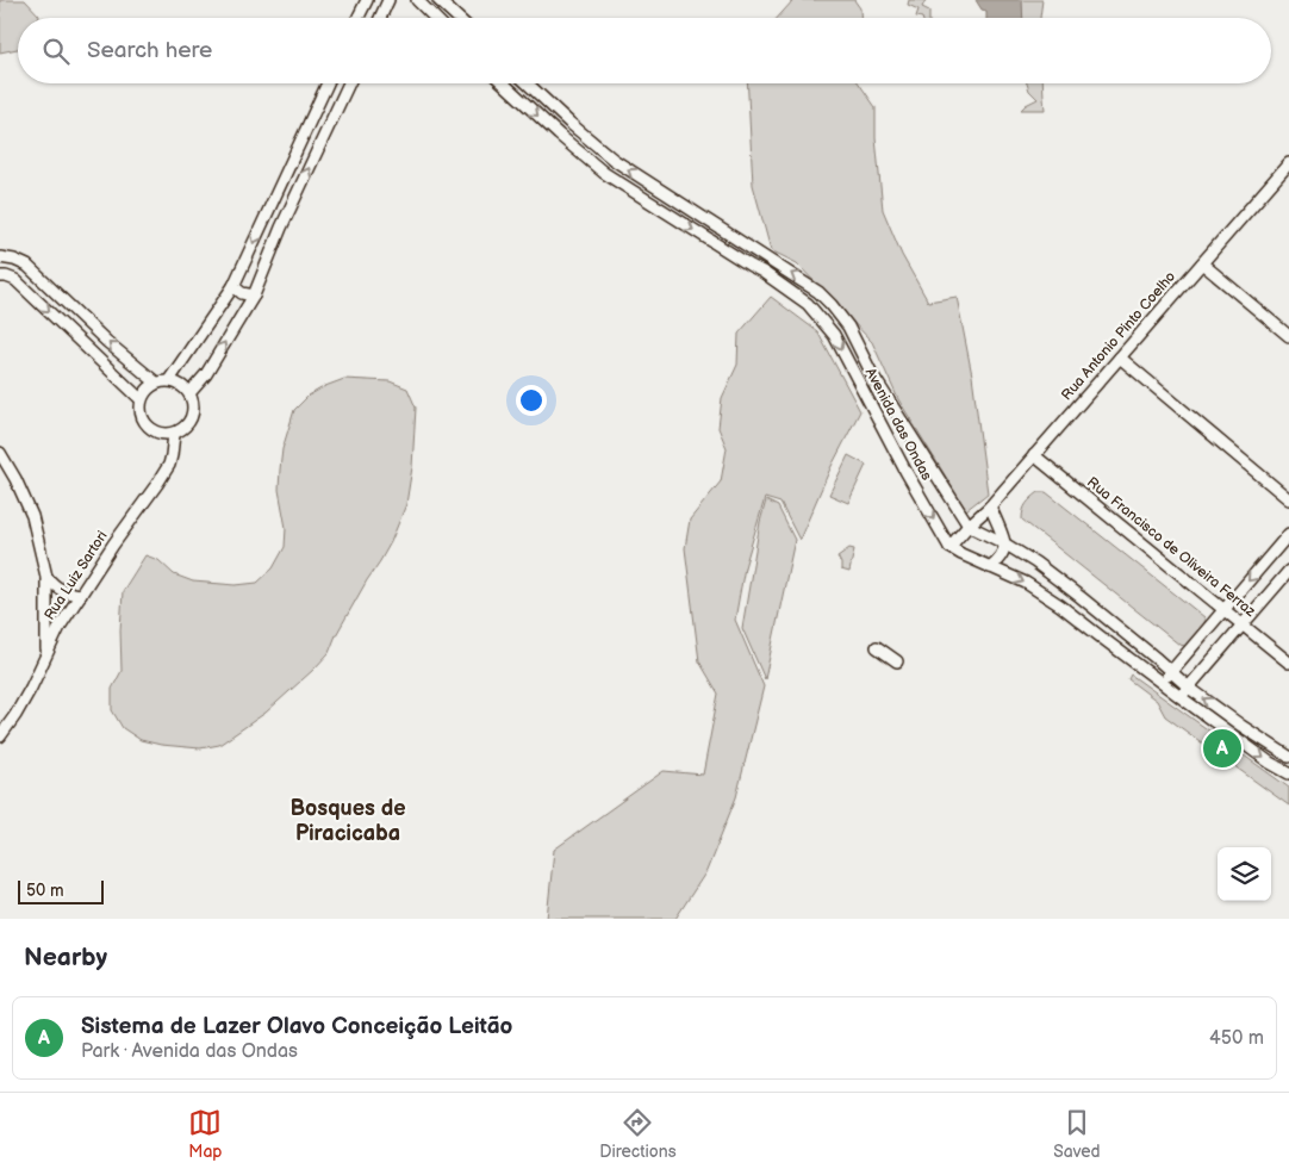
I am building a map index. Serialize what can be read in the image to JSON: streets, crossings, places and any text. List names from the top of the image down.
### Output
{
  "streets": {
    "street": [
      "Rua Antonio Pinto Coelho",
      "Avenida das Ondas",
      "Rua Francisco de Oliveira Ferraz",
      "Rua Luiz Sartori"
    ]
  },
  "crossings": [
    ["Rua Antonio Pinto Coelho", "Avenida das Ondas"],
    ["Rua Antonio Pinto Coelho", "Rua Francisco de Oliveira Ferraz"]
  ],
  "districts": ["Bosques de Piracicaba"],
  "scale_bar": "50 m",
  "page": {
    "search": "Search here",
    "pins": "A",
    "scale": "50 m",
    "heading": "Nearby",
    "list": [
      {
        "mark": "A",
        "name": "Sistema de Lazer Olavo Conceição Leitão",
        "note": "Park · Avenida das Ondas",
        "value": "450 m"
      }
    ],
    "nav": ["Map", "Directions", "Saved"]
  }
}
